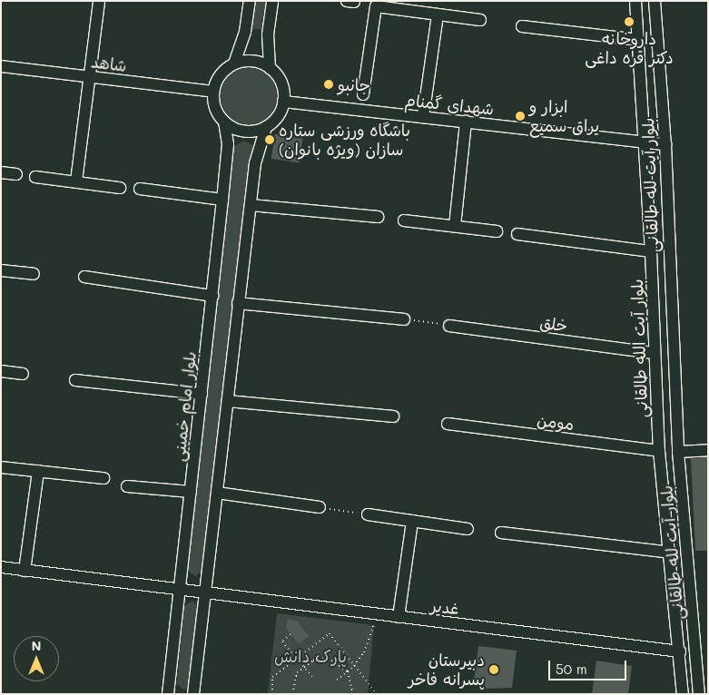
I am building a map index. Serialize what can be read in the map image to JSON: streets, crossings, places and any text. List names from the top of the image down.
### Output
{
  "streets": {
    "street": [
      "شاهد",
      "شهدای گمنام",
      "بلوار آیت لله طالقانی",
      "خلق",
      "بلوار آیت الله طالقانی",
      "بلوار امام خمینی",
      "مومن",
      "غدیر"
    ]
  },
  "crossings": [
    ["شاهد", "شهدای گمنام"],
    ["شاهد", "بلوار امام خمینی"],
    ["شهدای گمنام", "بلوار آیت لله طالقانی"],
    ["شهدای گمنام", "بلوار آیت الله طالقانی"],
    ["شهدای گمنام", "بلوار امام خمینی"],
    ["خلق", "بلوار آیت الله طالقانی"],
    ["بلوار آیت الله طالقانی", "مومن"],
    ["بلوار آیت الله طالقانی", "غدیر"],
    ["بلوار امام خمینی", "غدیر"]
  ],
  "parks": ["پارک دانش"],
  "places": [
    "داروخانه دکتر قره داغی",
    "جانبو",
    "ابزار و يراق سميع",
    "باشگاه ورزشی ستاره سازان (ویژه بانوان)",
    "دبیرستان پسرانه فاخر"
  ],
  "scale_bar": "50 m",
  "north": "top"
}
